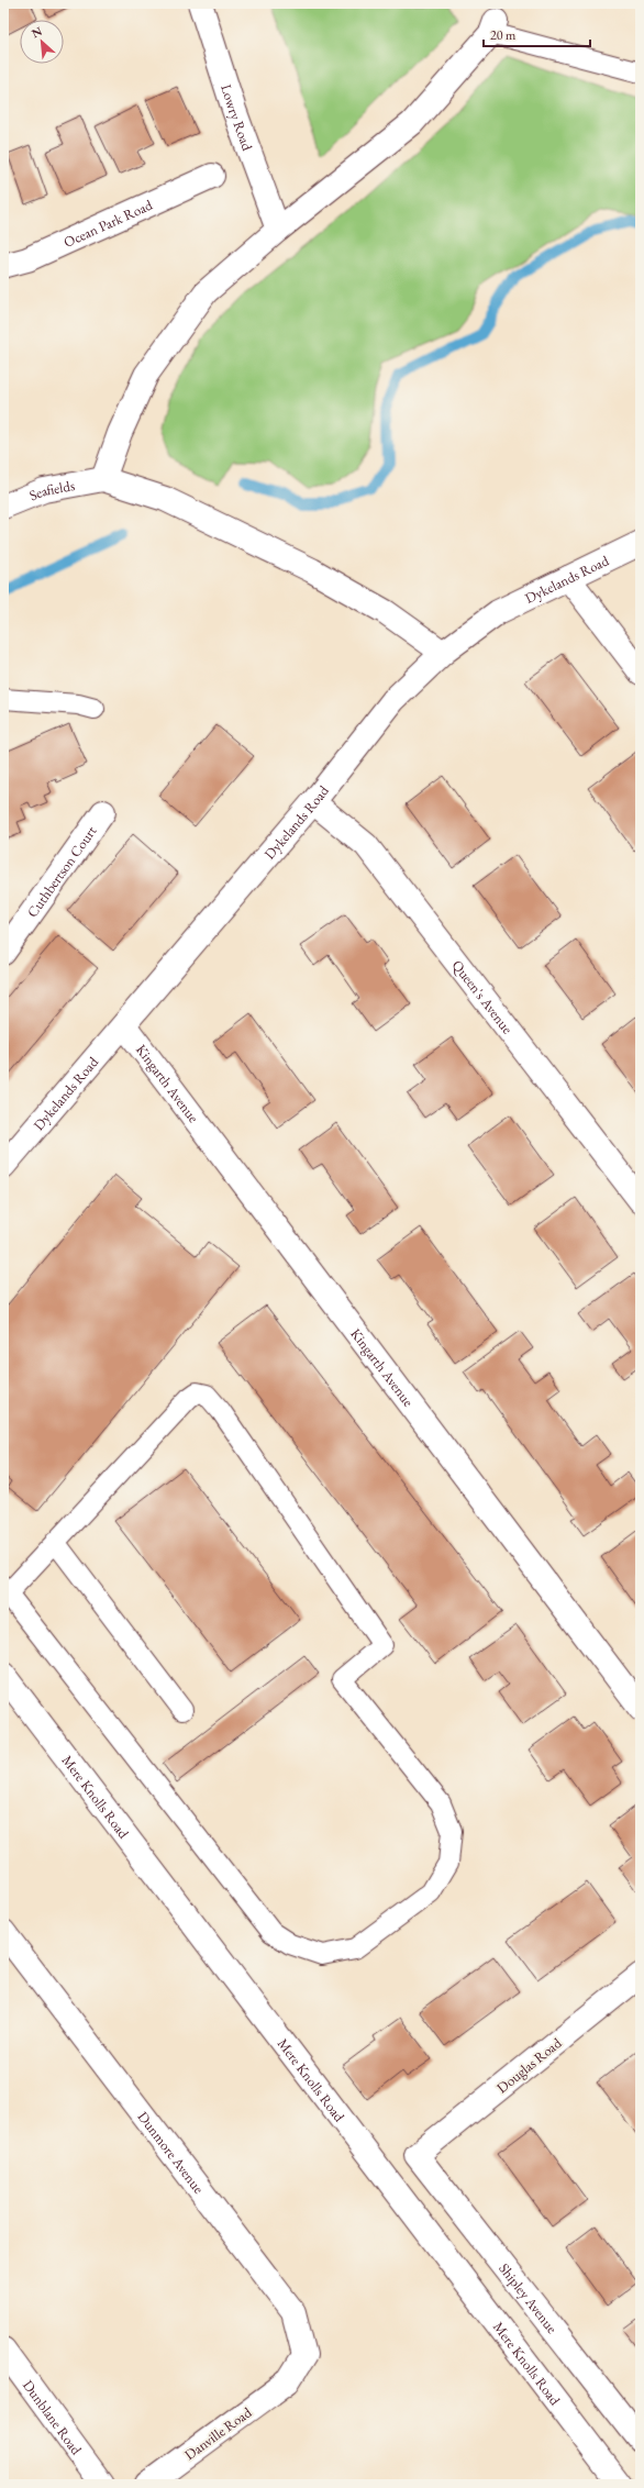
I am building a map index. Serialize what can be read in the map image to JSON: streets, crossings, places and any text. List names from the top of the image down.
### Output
{
  "streets": {
    "street": [
      "Lowry Road",
      "Ocean Park Road",
      "Seafields",
      "Dykelands Road",
      "Cuthbertson Court",
      "Queen's Avenue",
      "Kingarth Avenue",
      "Mere Knolls Road",
      "Douglas Road",
      "Dunmore Avenue",
      "Shipley Avenue",
      "Dunblane Road",
      "Danville Road"
    ]
  },
  "crossings": [
    ["Dykelands Road", "Queen's Avenue"],
    ["Dykelands Road", "Kingarth Avenue"],
    ["Douglas Road", "Shipley Avenue"],
    ["Dunmore Avenue", "Danville Road"]
  ],
  "scale_bar": "20 m",
  "north": "top left"
}
